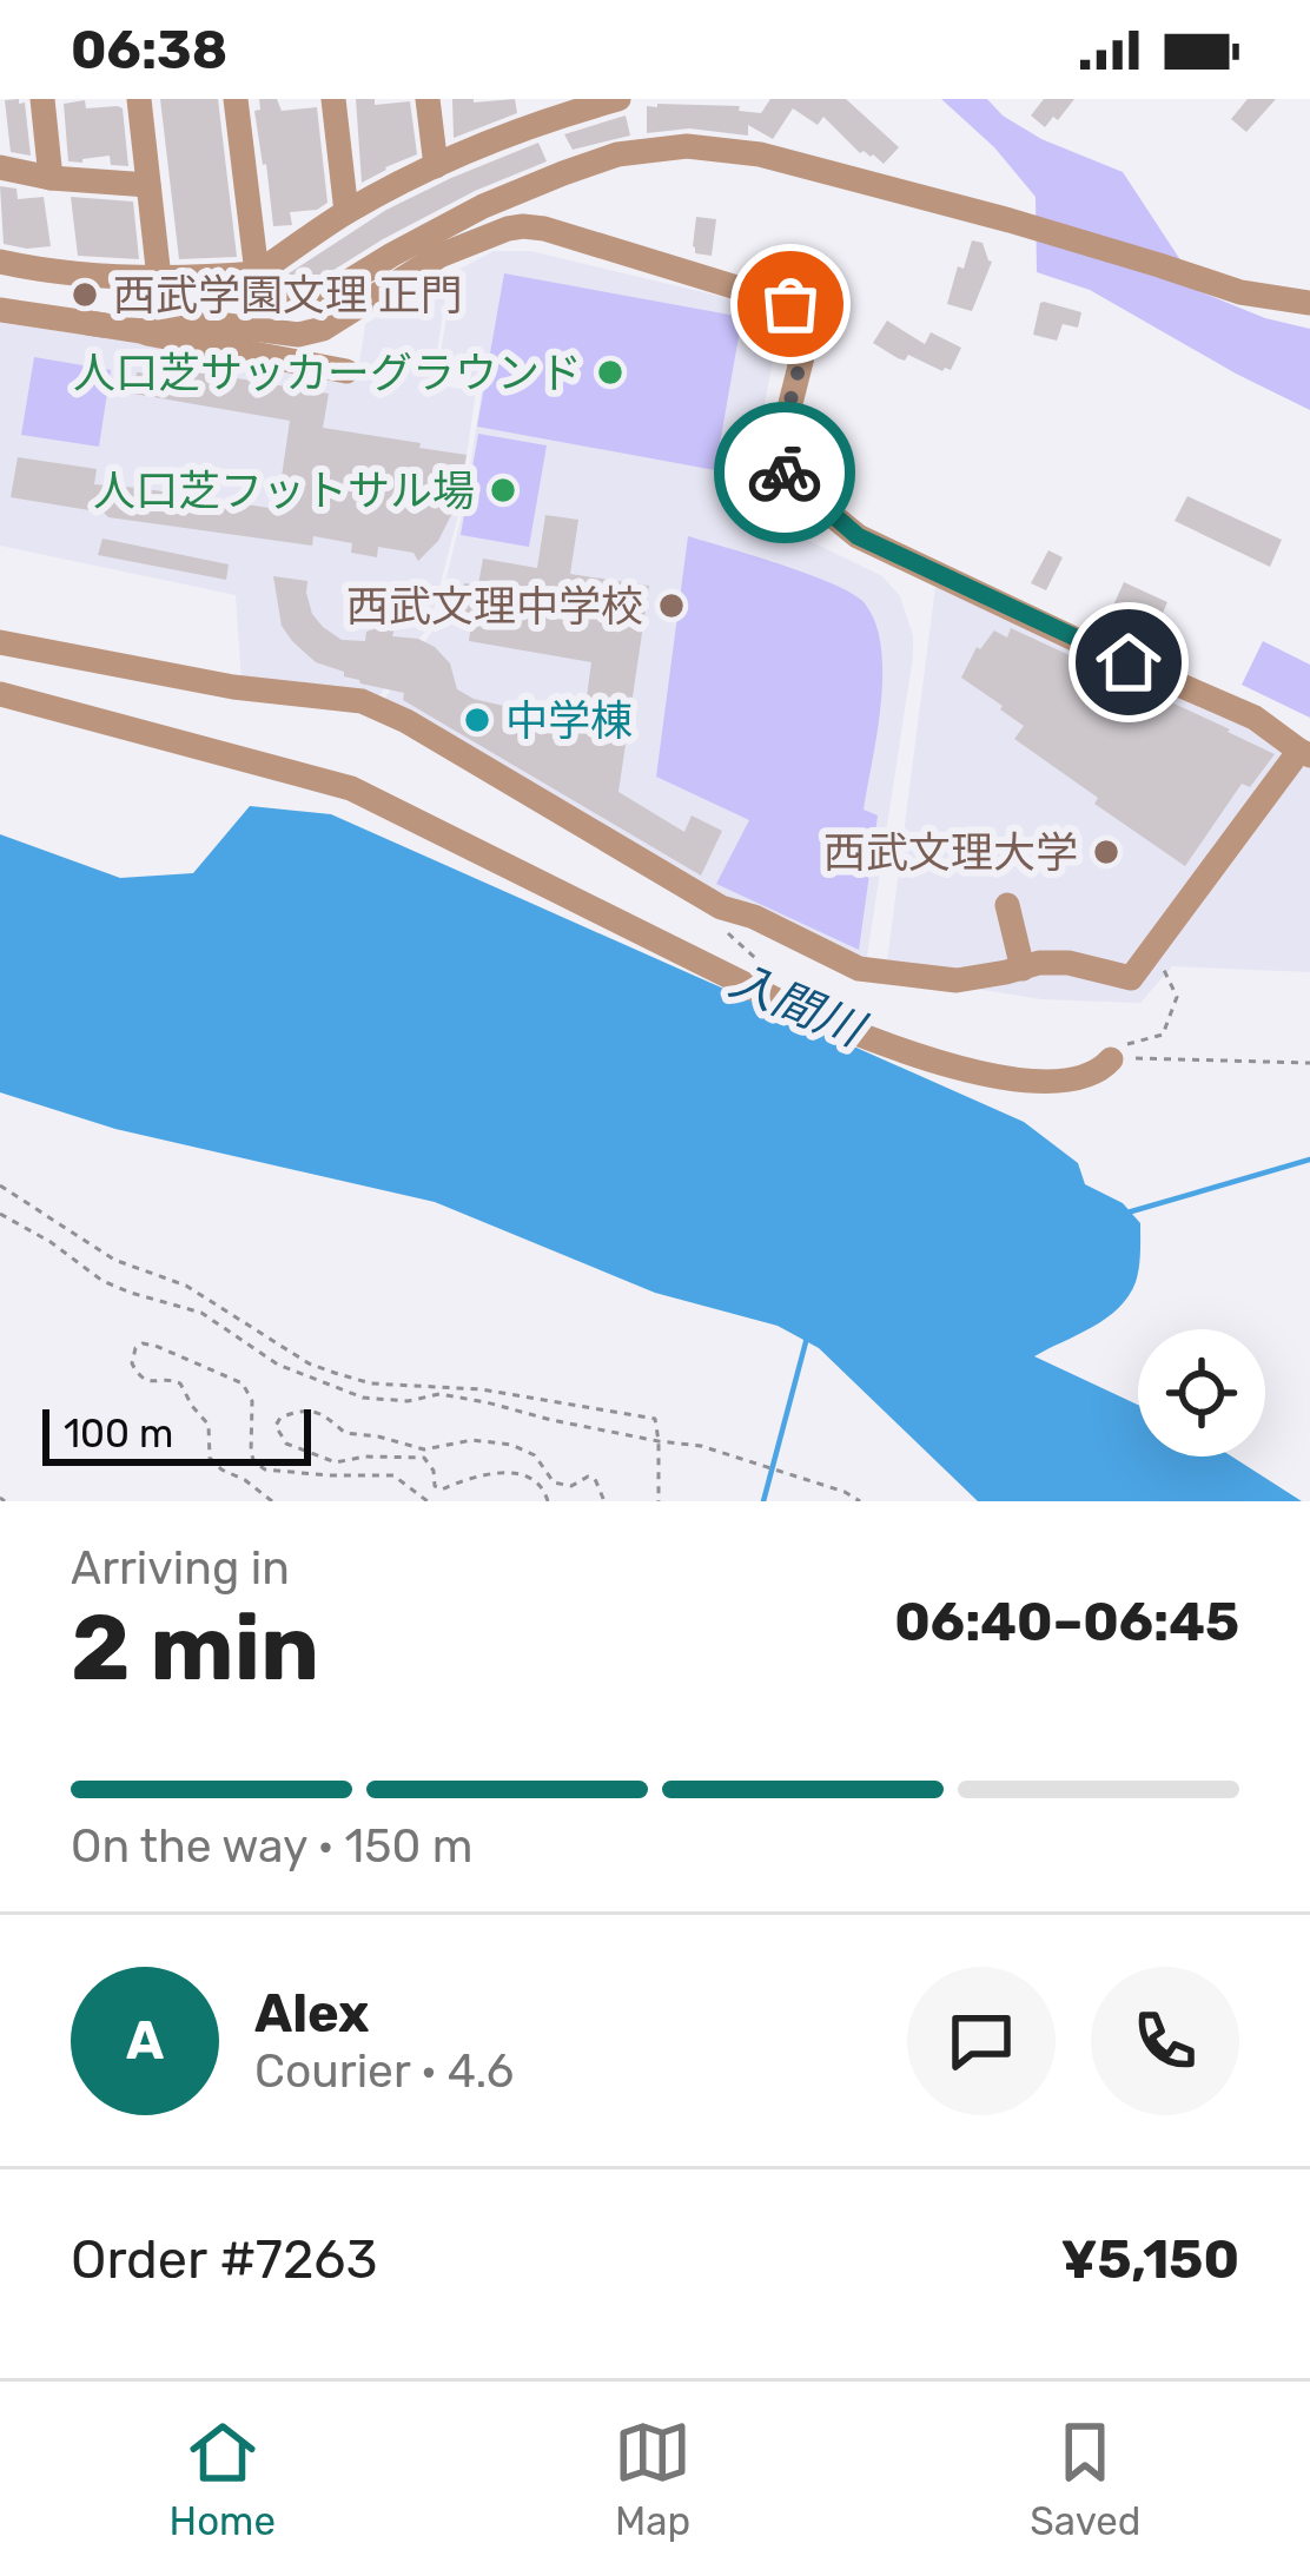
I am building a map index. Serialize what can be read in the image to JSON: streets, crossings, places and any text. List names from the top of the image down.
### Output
{
  "water": ["入間川"],
  "places": [
    "西武学園文理 正門",
    "人口芝サッカーグラウンド",
    "人口芝フットサル場",
    "西武文理中学校",
    "中学棟",
    "西武文理大学"
  ],
  "scale_bar": "100 m",
  "page": {
    "status": "06:38",
    "scale": "100 m",
    "heading": ["2 min", "Arriving in", "06:40–06:45"],
    "panel": [
      "Alex",
      "Courier · 4.6",
      "Order #7263",
      "¥5,150"
    ],
    "bar": "On the way · 150 m",
    "round": "A",
    "tabs": ["Home", "Map", "Saved"]
  }
}
